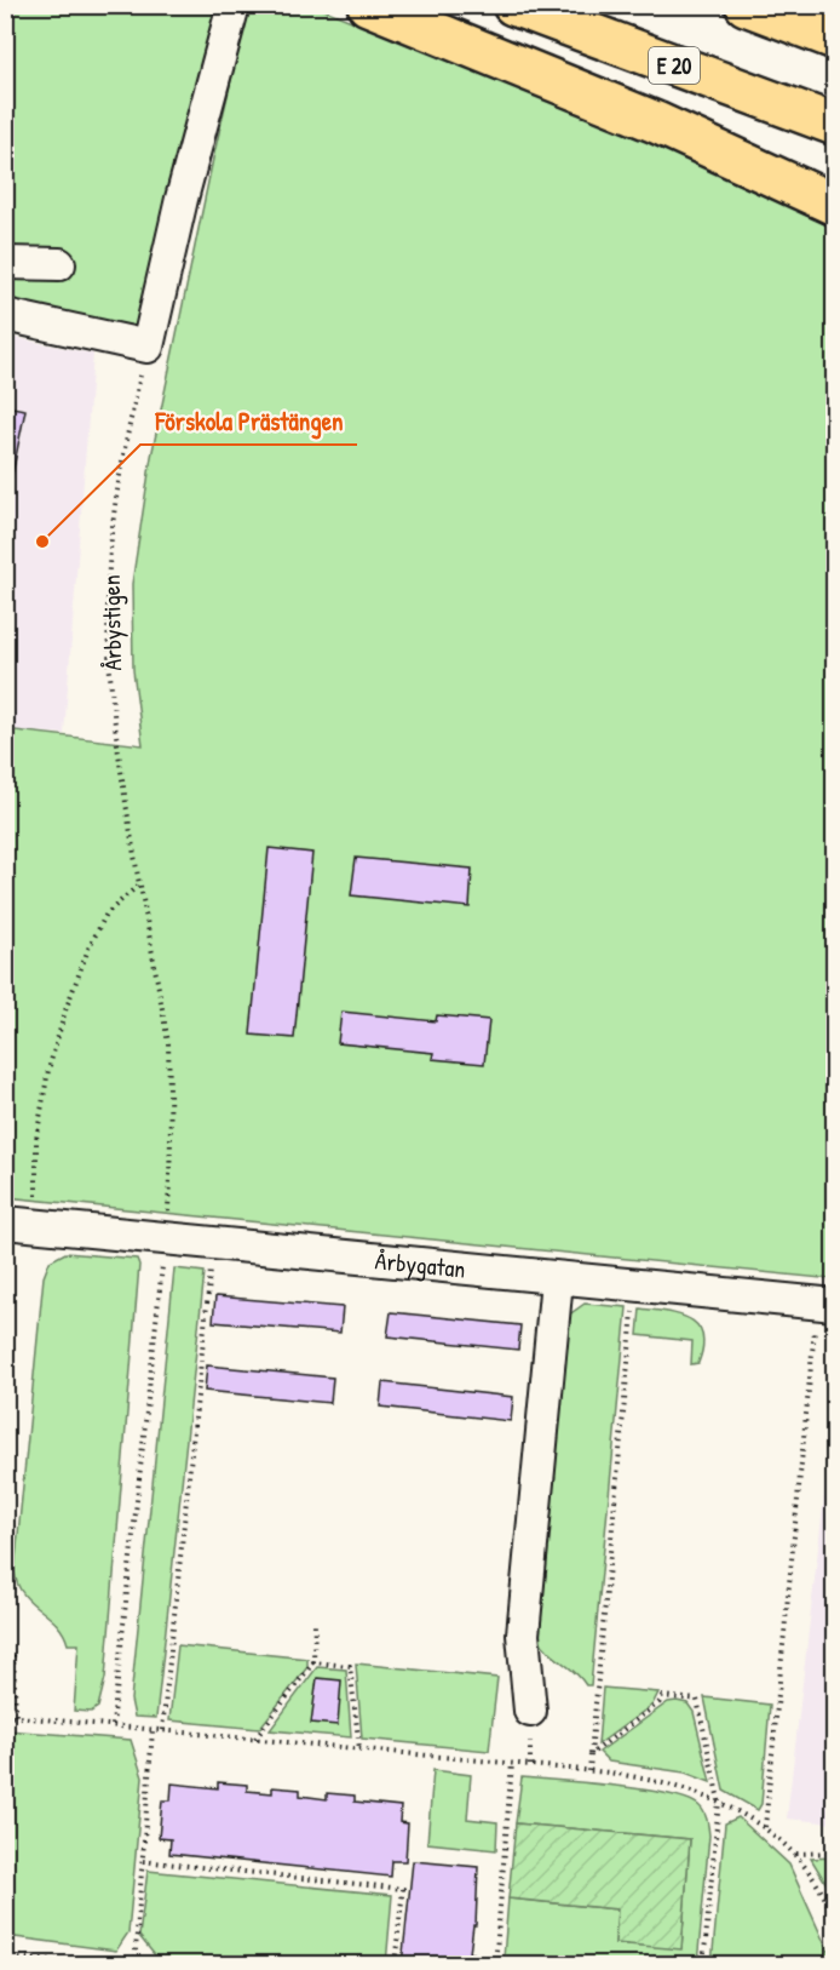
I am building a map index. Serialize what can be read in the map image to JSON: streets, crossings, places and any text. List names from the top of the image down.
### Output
{
  "streets": {
    "highway": ["E 20"],
    "street": ["Årbygatan"],
    "path": ["Årbystigen"]
  },
  "places": ["Förskola Prästängen"]
}
